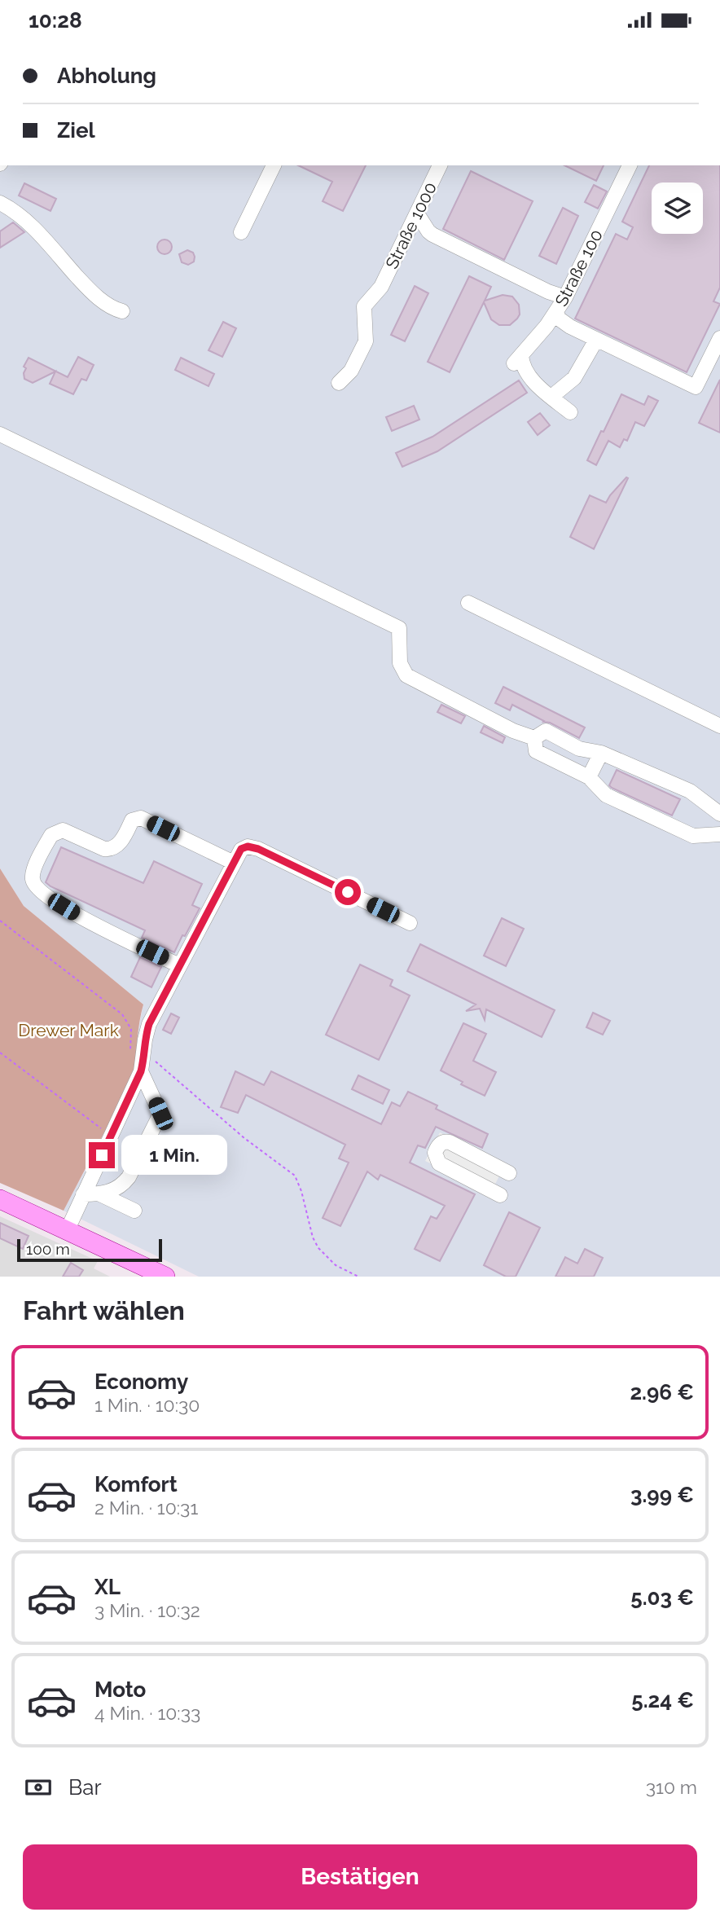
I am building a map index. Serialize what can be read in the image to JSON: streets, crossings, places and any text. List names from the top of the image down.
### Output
{
  "streets": {
    "street": ["Straße 1000", "Straße 100"]
  },
  "parks": ["Drewer Mark"],
  "scale_bar": "100 m",
  "page": {
    "status": "10:28",
    "banner": ["Abholung", "Ziel"],
    "bubble": "1 Min.",
    "scale": "100 m",
    "heading": "Fahrt wählen",
    "list": [
      {
        "name": "Economy",
        "note": "1 Min. · 10:30",
        "value": "2.96 €"
      },
      {
        "name": "Komfort",
        "note": "2 Min. · 10:31",
        "value": "3.99 €"
      },
      {
        "name": "XL",
        "note": "3 Min. · 10:32",
        "value": "5.03 €"
      },
      {
        "name": "Moto",
        "note": "4 Min. · 10:33",
        "value": "5.24 €"
      }
    ],
    "pay": ["Bar", "310 m"],
    "buttons": "Bestätigen"
  }
}
